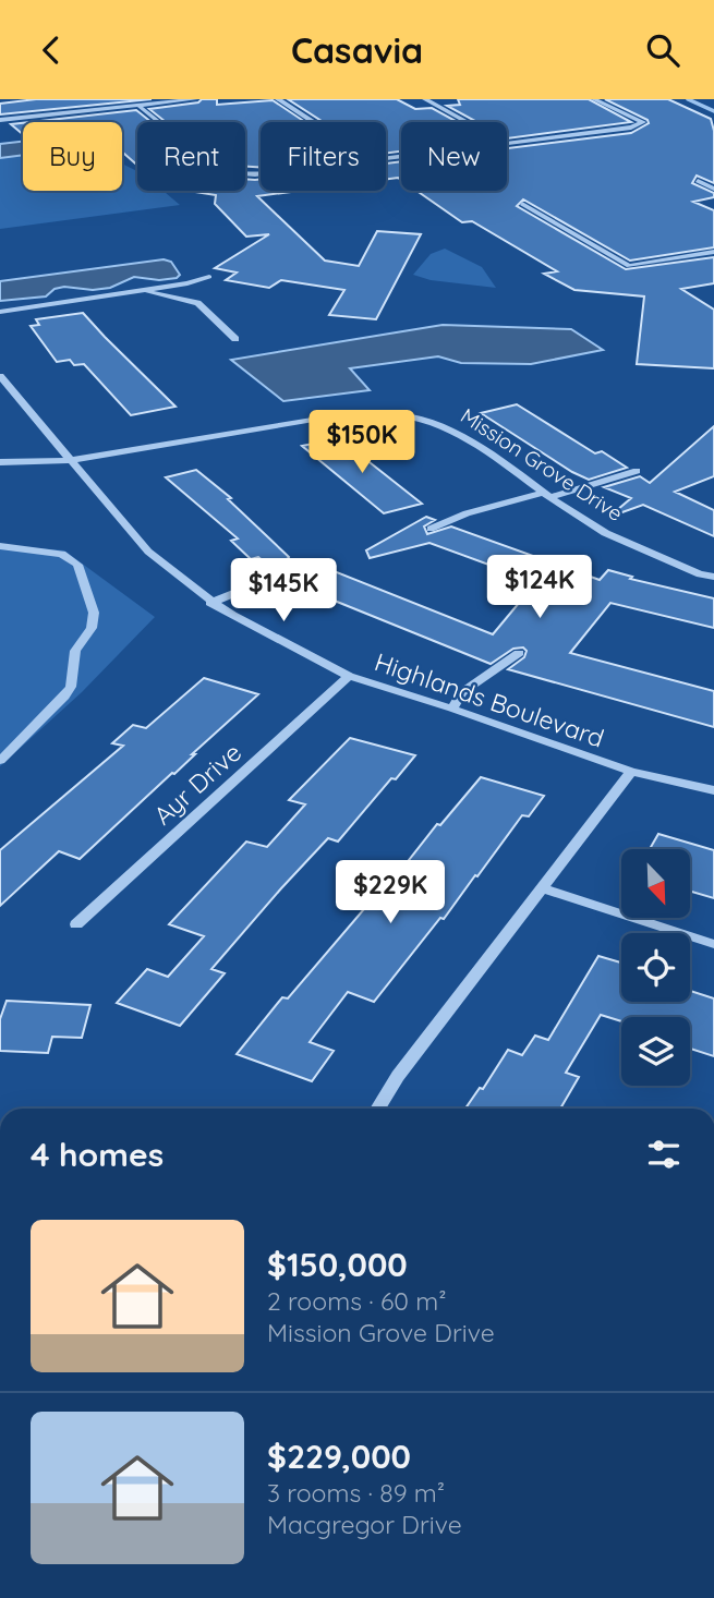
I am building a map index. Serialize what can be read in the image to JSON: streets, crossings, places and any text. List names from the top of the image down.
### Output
{
  "streets": {
    "street": ["Mission Grove Drive", "Highlands Boulevard", "Ayr Drive"]
  },
  "crossings": [
    ["Mission Grove Drive", "Highlands Boulevard"],
    ["Highlands Boulevard", "Ayr Drive"]
  ],
  "north": "bottom right",
  "page": {
    "header": "Casavia",
    "chip": [
      "Buy",
      "Rent",
      "Filters",
      "New"
    ],
    "price": [
      "$150K",
      "$124K",
      "$145K",
      "$229K"
    ],
    "heading": "4 homes",
    "list": [
      {
        "name": "$150,000",
        "note": "2 rooms · 60 m² · Mission Grove Drive"
      },
      {
        "name": "$229,000",
        "note": "3 rooms · 89 m² · Macgregor Drive"
      }
    ]
  }
}
